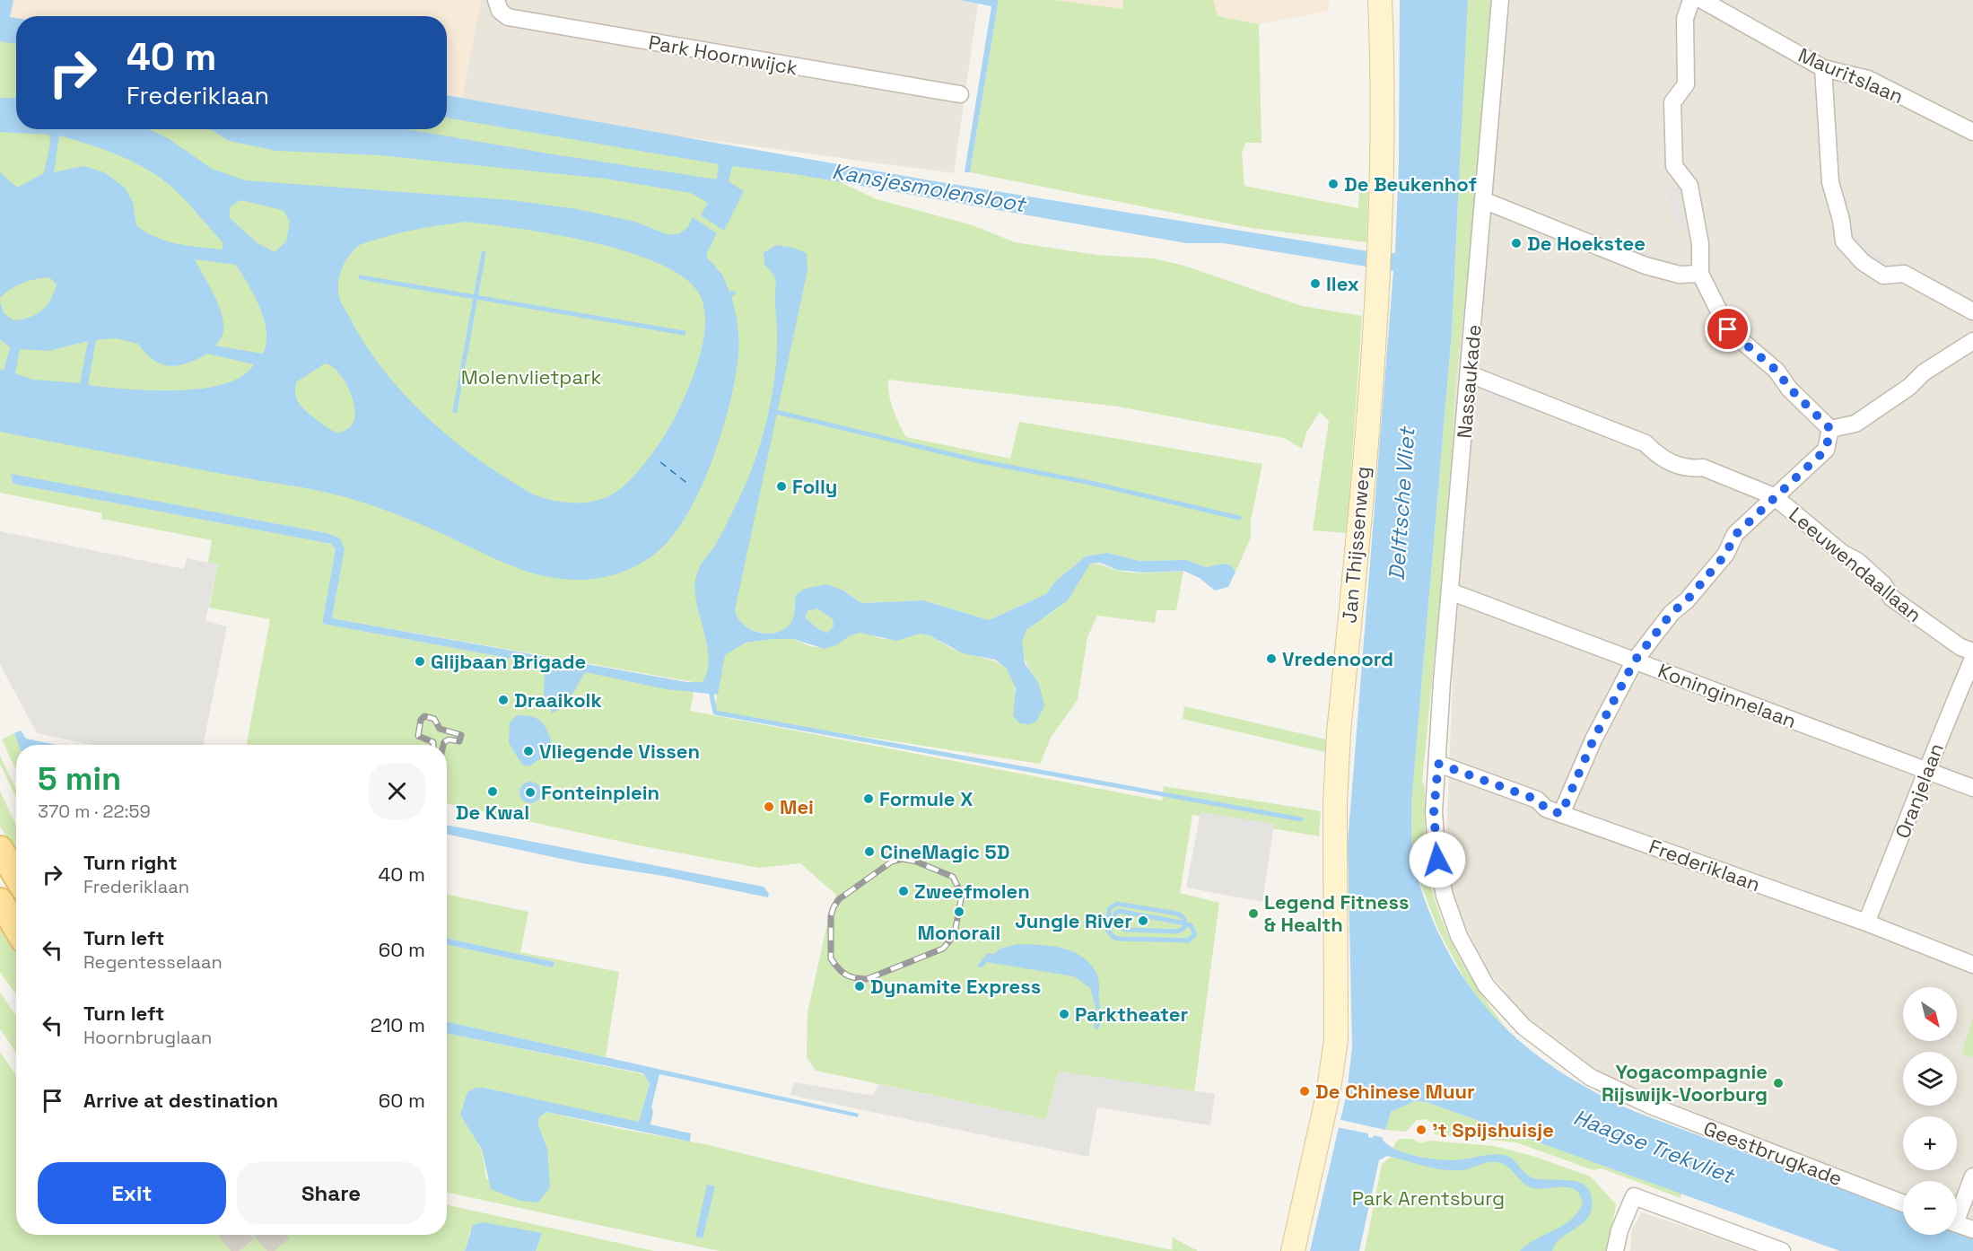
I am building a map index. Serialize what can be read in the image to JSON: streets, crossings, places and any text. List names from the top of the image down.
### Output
{
  "streets": {
    "street": [
      "Park Hoornwijck",
      "Mauritslaan",
      "Nassaukade",
      "Jan Thijssenweg",
      "Leeuwendaallaan",
      "Koninginnelaan",
      "Oranjelaan",
      "Frederiklaan",
      "Geestbrugkade"
    ]
  },
  "crossings": [
    ["Nassaukade", "Leeuwendaallaan"],
    ["Nassaukade", "Koninginnelaan"],
    ["Nassaukade", "Frederiklaan"],
    ["Nassaukade", "Geestbrugkade"],
    ["Koninginnelaan", "Oranjelaan"],
    ["Oranjelaan", "Frederiklaan"],
    ["Frederiklaan", "Geestbrugkade"]
  ],
  "water": ["Kansjesmolensloot", "Delftsche Vliet", "Haagse Trekvliet"],
  "parks": ["Molenvlietpark", "Park Arentsburg"],
  "places": [
    "De Beukenhof",
    "De Hoekstee",
    "Ilex",
    "Folly",
    "Vredenoord",
    "Glijbaan Brigade",
    "Draaikolk",
    "Vliegende Vissen",
    "De Kwal",
    "Fonteinplein",
    "Formule X",
    "Mei",
    "CineMagic 5D",
    "Zweefmolen",
    "Monorail",
    "Legend Fitness & Health",
    "Jungle River",
    "Dynamite Express",
    "Parktheater",
    "Yogacompagnie Rijswijk-Voorburg",
    "De Chinese Muur",
    "'t Spijshuisje"
  ],
  "north": "bottom right",
  "page": {
    "turn": ["40 m", "Frederiklaan"],
    "heading": ["5 min", "370 m · 22:59"],
    "list": [
      {
        "name": "Turn right",
        "note": "Frederiklaan",
        "value": "40 m"
      },
      {
        "name": "Turn left",
        "note": "Regentesselaan",
        "value": "60 m"
      },
      {
        "name": "Turn left",
        "note": "Hoornbruglaan",
        "value": "210 m"
      },
      {
        "name": "Arrive at destination",
        "value": "60 m"
      }
    ],
    "map_buttons": ["+", "−"],
    "buttons": ["Exit", "Share"]
  }
}
